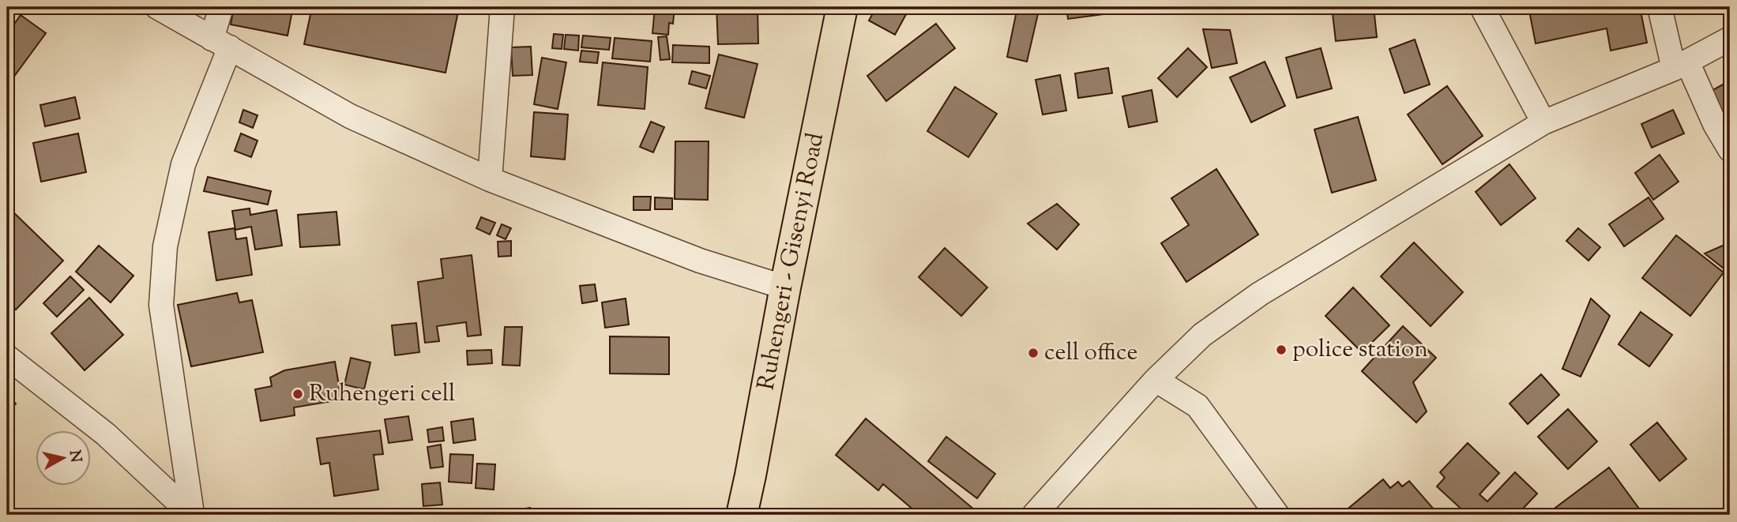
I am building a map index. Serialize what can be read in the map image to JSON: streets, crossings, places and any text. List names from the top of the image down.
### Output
{
  "streets": {
    "highway": ["Ruhengeri - Gisenyi Road"]
  },
  "places": ["police station", "cell office", "Ruhengeri cell"],
  "north": "right"
}
